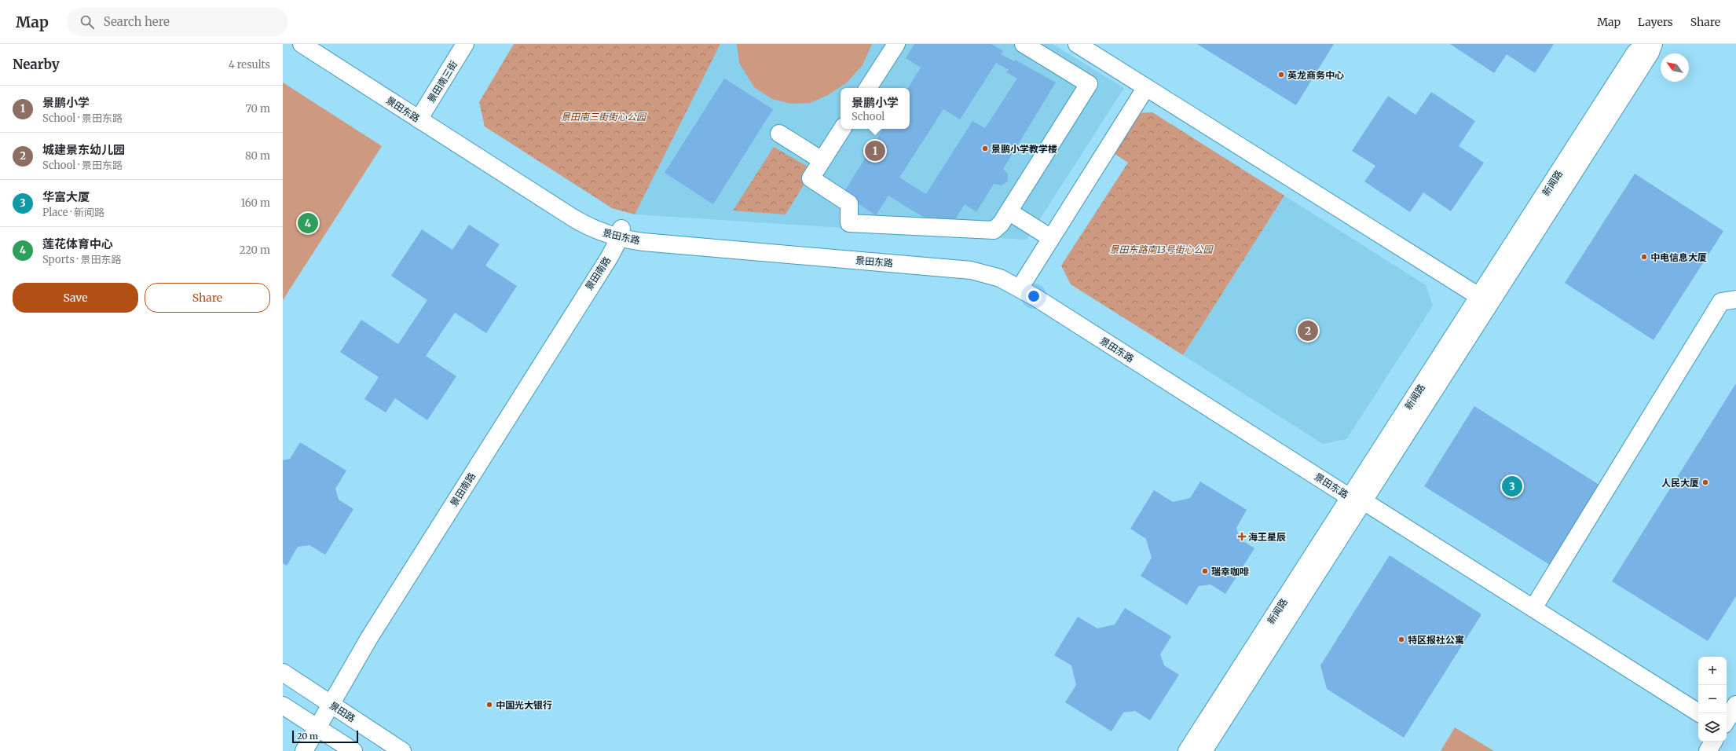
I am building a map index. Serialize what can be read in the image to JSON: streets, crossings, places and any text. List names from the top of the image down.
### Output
{
  "streets": {
    "street": [
      "景田南三街",
      "景田东路",
      "新闻路",
      "景田南路",
      "景田路"
    ]
  },
  "crossings": [
    ["景田南三街", "景田东路"],
    ["景田东路", "新闻路"],
    ["景田东路", "景田南路"],
    ["景田南路", "景田路"]
  ],
  "parks": ["景田南三街街心公园", "景田东路南13号街心公园"],
  "places": {
    "other": [
      "英龙商务中心",
      "景鹏小学教学楼",
      "中电信息大厦",
      "人民大厦",
      "瑞幸咖啡",
      "特区报社公寓",
      "中国光大银行"
    ],
    "health": ["海王星辰"]
  },
  "scale_bar": "20 m",
  "north": "top left",
  "page": {
    "header": "Map",
    "search": "Search here",
    "nav": ["Map", "Layers", "Share"],
    "heading": ["Nearby", "4 results"],
    "list": [
      {
        "mark": "1",
        "name": "景鹏小学",
        "note": "School · 景田东路",
        "value": "70 m"
      },
      {
        "mark": "2",
        "name": "城建景东幼儿园",
        "note": "School · 景田东路",
        "value": "80 m"
      },
      {
        "mark": "3",
        "name": "华富大厦",
        "note": "Place · 新闻路",
        "value": "160 m"
      },
      {
        "mark": "4",
        "name": "莲花体育中心",
        "note": "Sports · 景田东路",
        "value": "220 m"
      }
    ],
    "popup": ["景鹏小学", "School"],
    "pins": [
      "1",
      "4",
      "2",
      "3"
    ],
    "buttons": ["Save", "Share"],
    "map_buttons": ["+", "−"],
    "scale": "20 m"
  }
}
